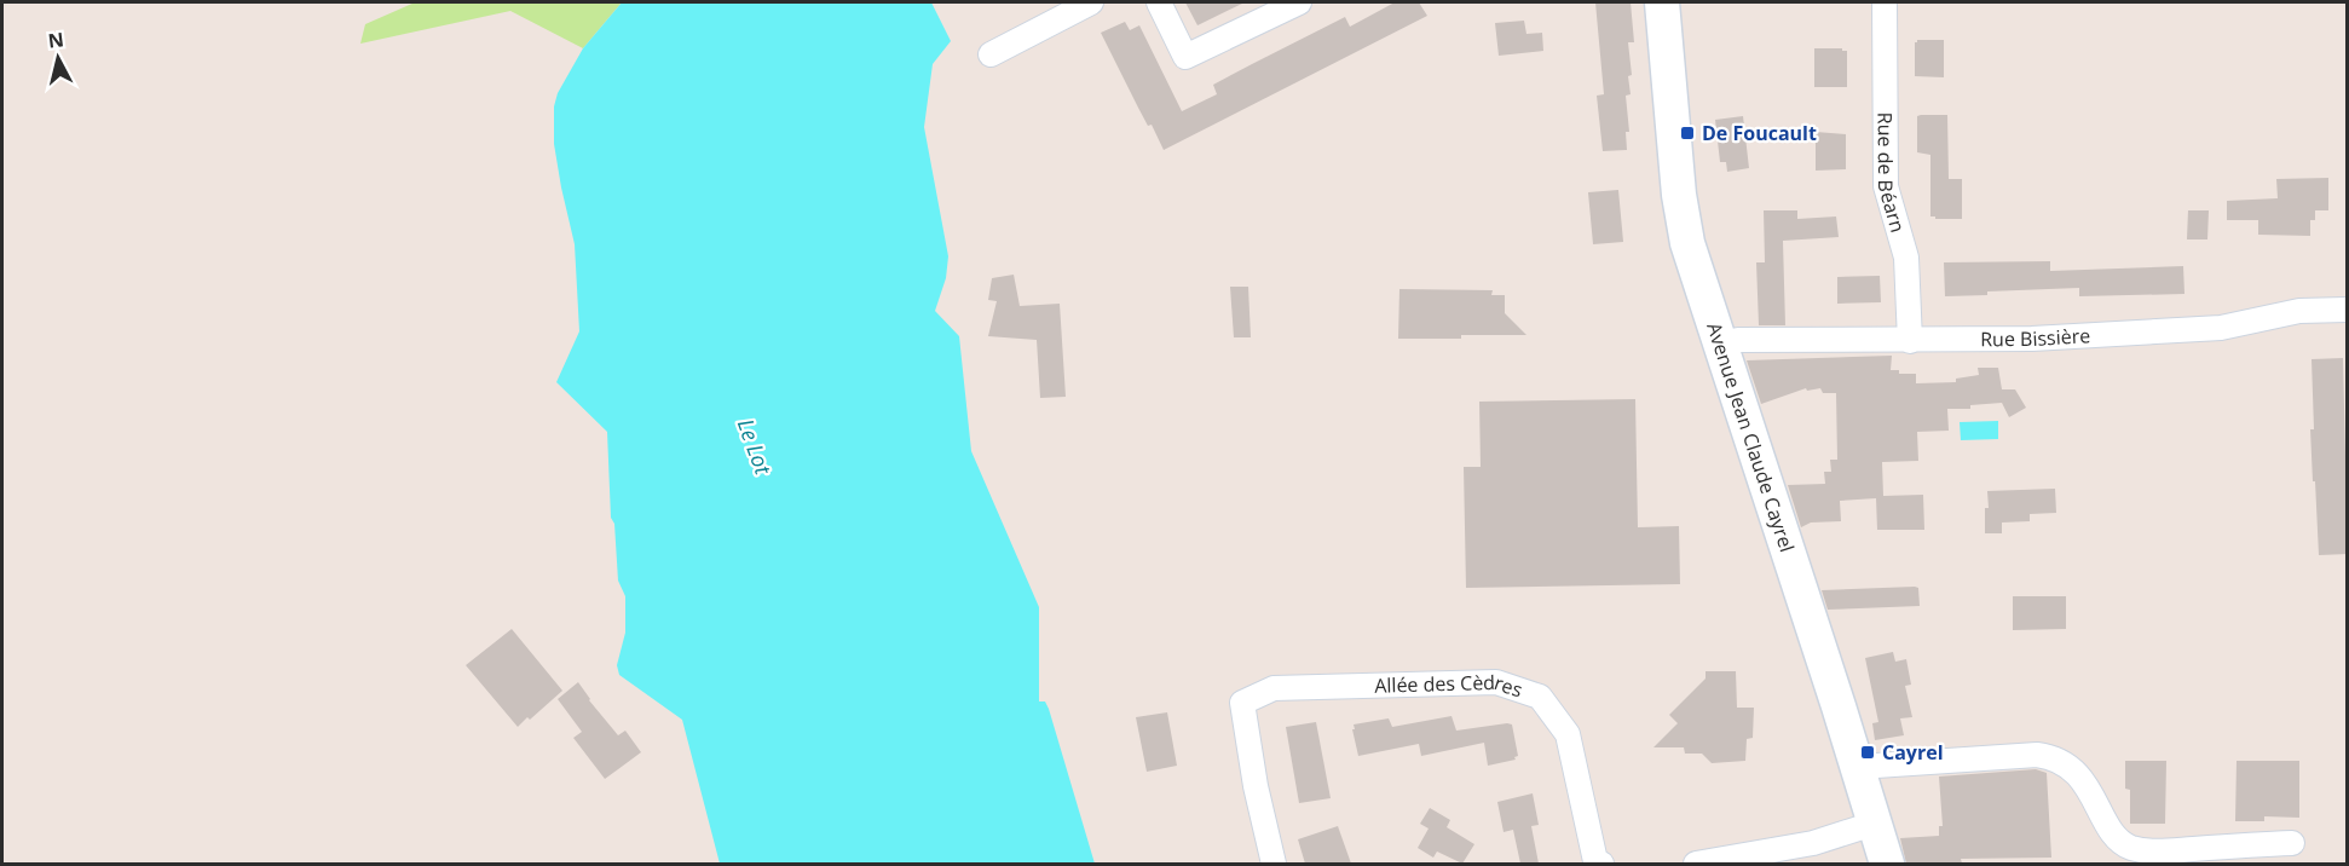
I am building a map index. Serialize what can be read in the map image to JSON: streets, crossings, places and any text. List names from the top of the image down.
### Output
{
  "streets": {
    "main road": ["Avenue Jean Claude Cayrel"],
    "street": ["Rue de Béarn", "Rue Bissière", "Allée des Cèdres"]
  },
  "crossings": [
    ["Rue de Béarn", "Rue Bissière"],
    ["Rue Bissière", "Avenue Jean Claude Cayrel"]
  ],
  "water": ["Le Lot"],
  "places": {
    "transit": ["De Foucault", "Cayrel"]
  },
  "north": "top"
}
